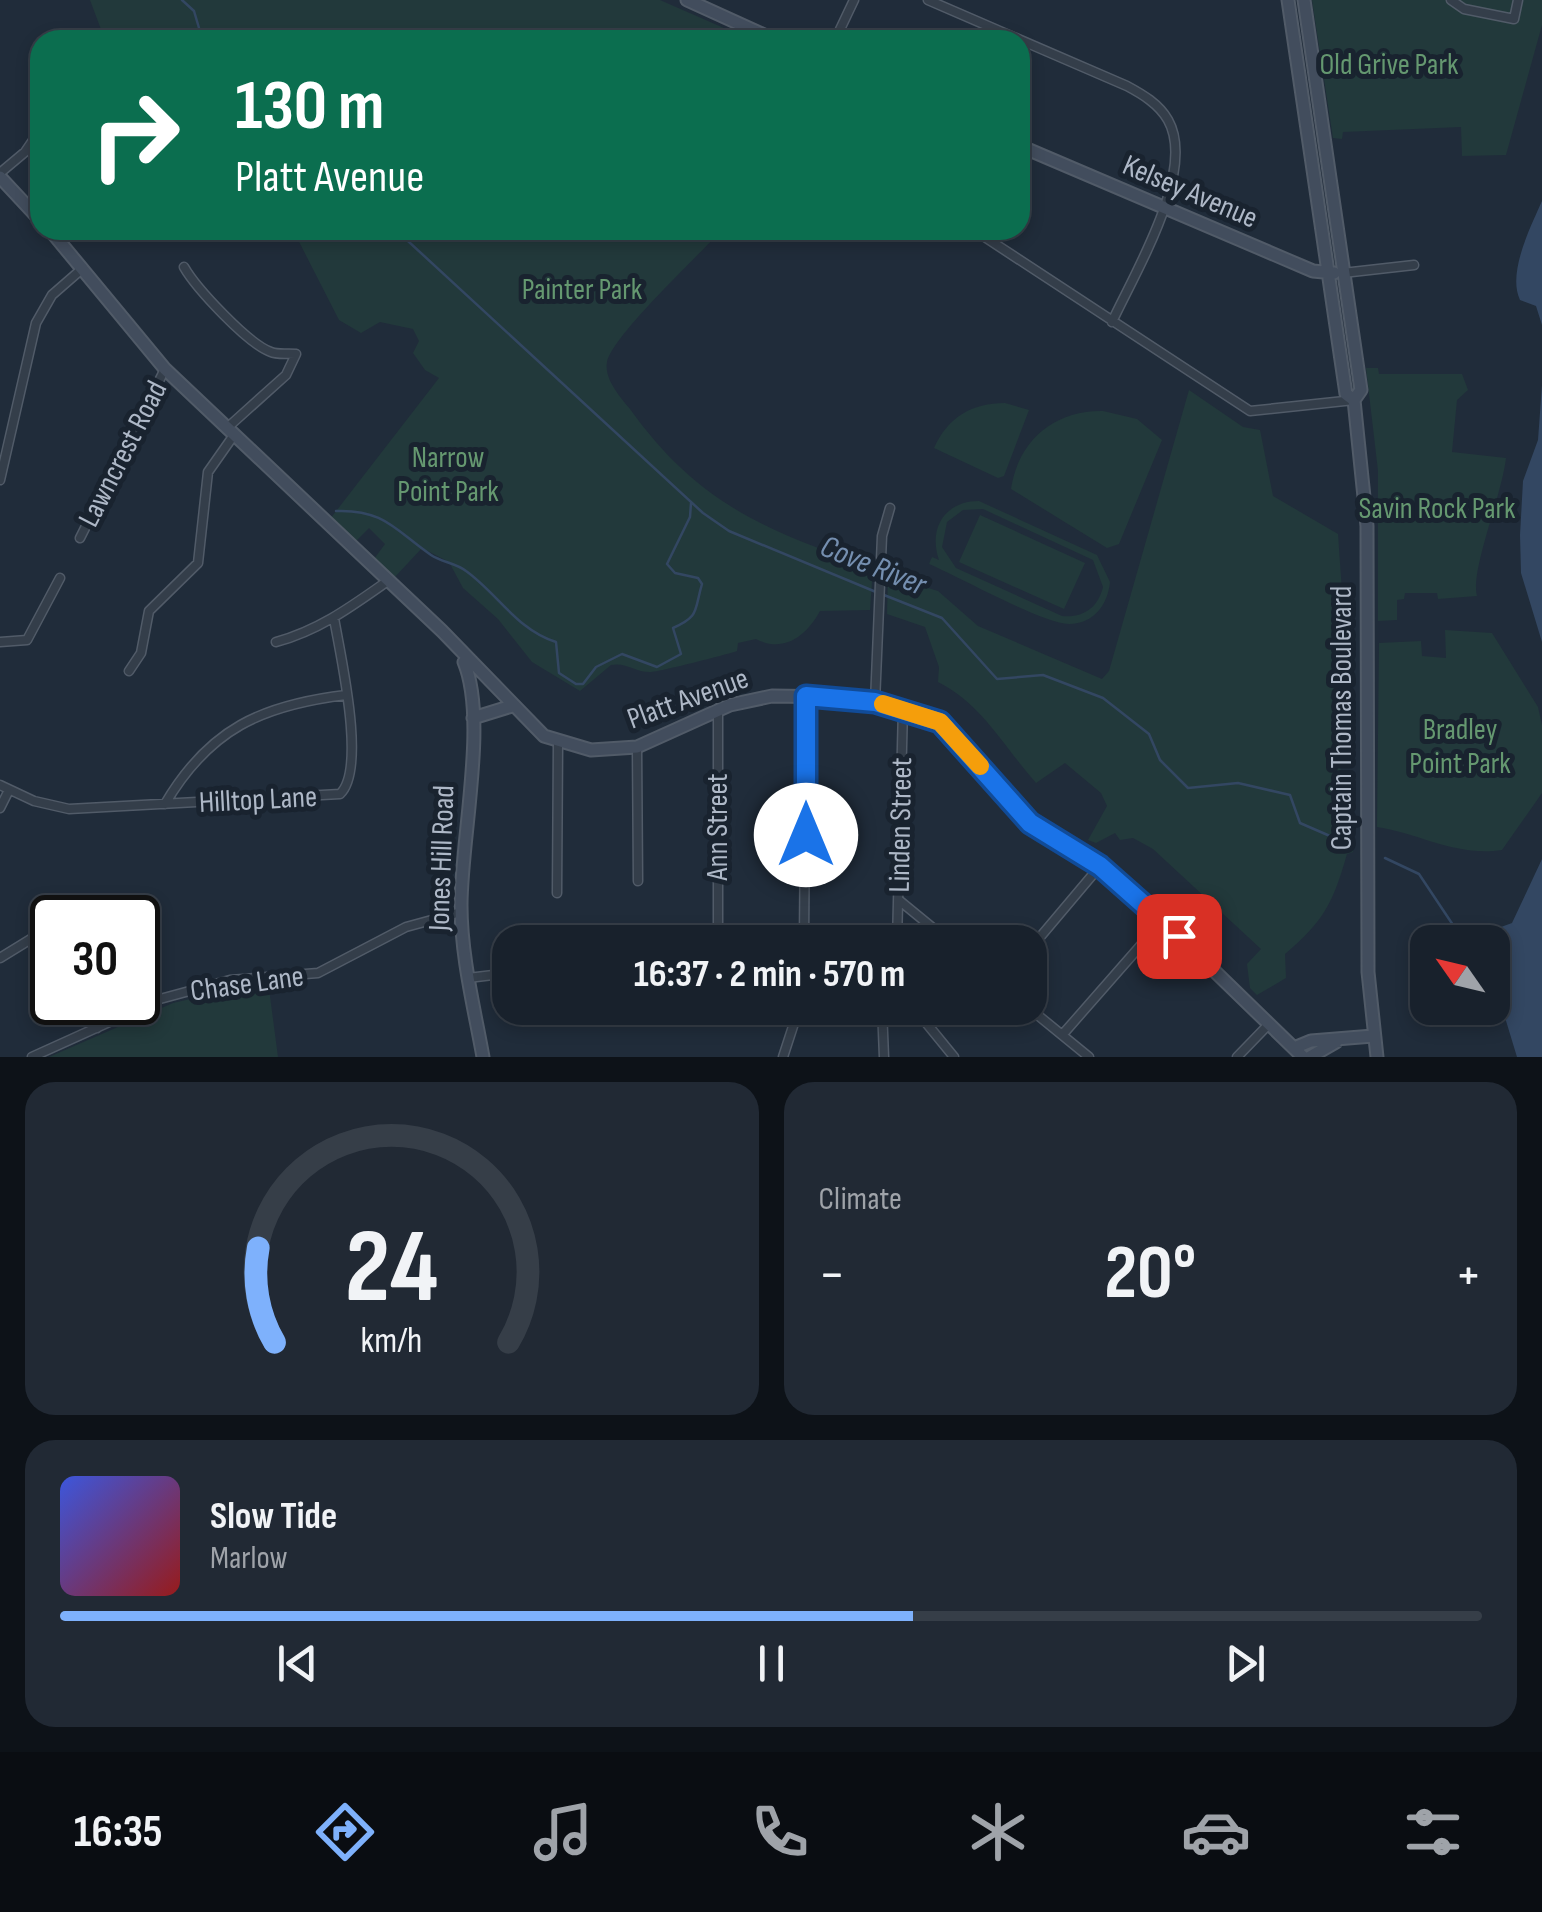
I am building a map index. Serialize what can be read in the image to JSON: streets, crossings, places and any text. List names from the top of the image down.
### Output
{
  "streets": {
    "main road": [
      "Kelsey Avenue",
      "Platt Avenue",
      "Captain Thomas Boulevard",
      "Jones Hill Road"
    ],
    "street": [
      "Lawncrest Road",
      "Hilltop Lane",
      "Linden Street",
      "Ann Street",
      "Chase Lane"
    ]
  },
  "crossings": [
    ["Kelsey Avenue", "Captain Thomas Boulevard"],
    ["Platt Avenue", "Linden Street"],
    ["Platt Avenue", "Ann Street"],
    ["Jones Hill Road", "Chase Lane"]
  ],
  "water": ["Cove River"],
  "parks": [
    "Old Grive Park",
    "Painter Park",
    "Narrow Point Park",
    "Savin Rock Park",
    "Bradley Point Park"
  ],
  "north": "top left",
  "page": {
    "turn": ["130 m", "Platt Avenue"],
    "limit": "30",
    "trip": "16:37 · 2 min · 570 m",
    "tile": "Climate",
    "heat": ["−", "20°", "+"],
    "song": ["Slow Tide", "Marlow"],
    "tabs": "16:35",
    "gauge": ["24", "km/h"]
  }
}
